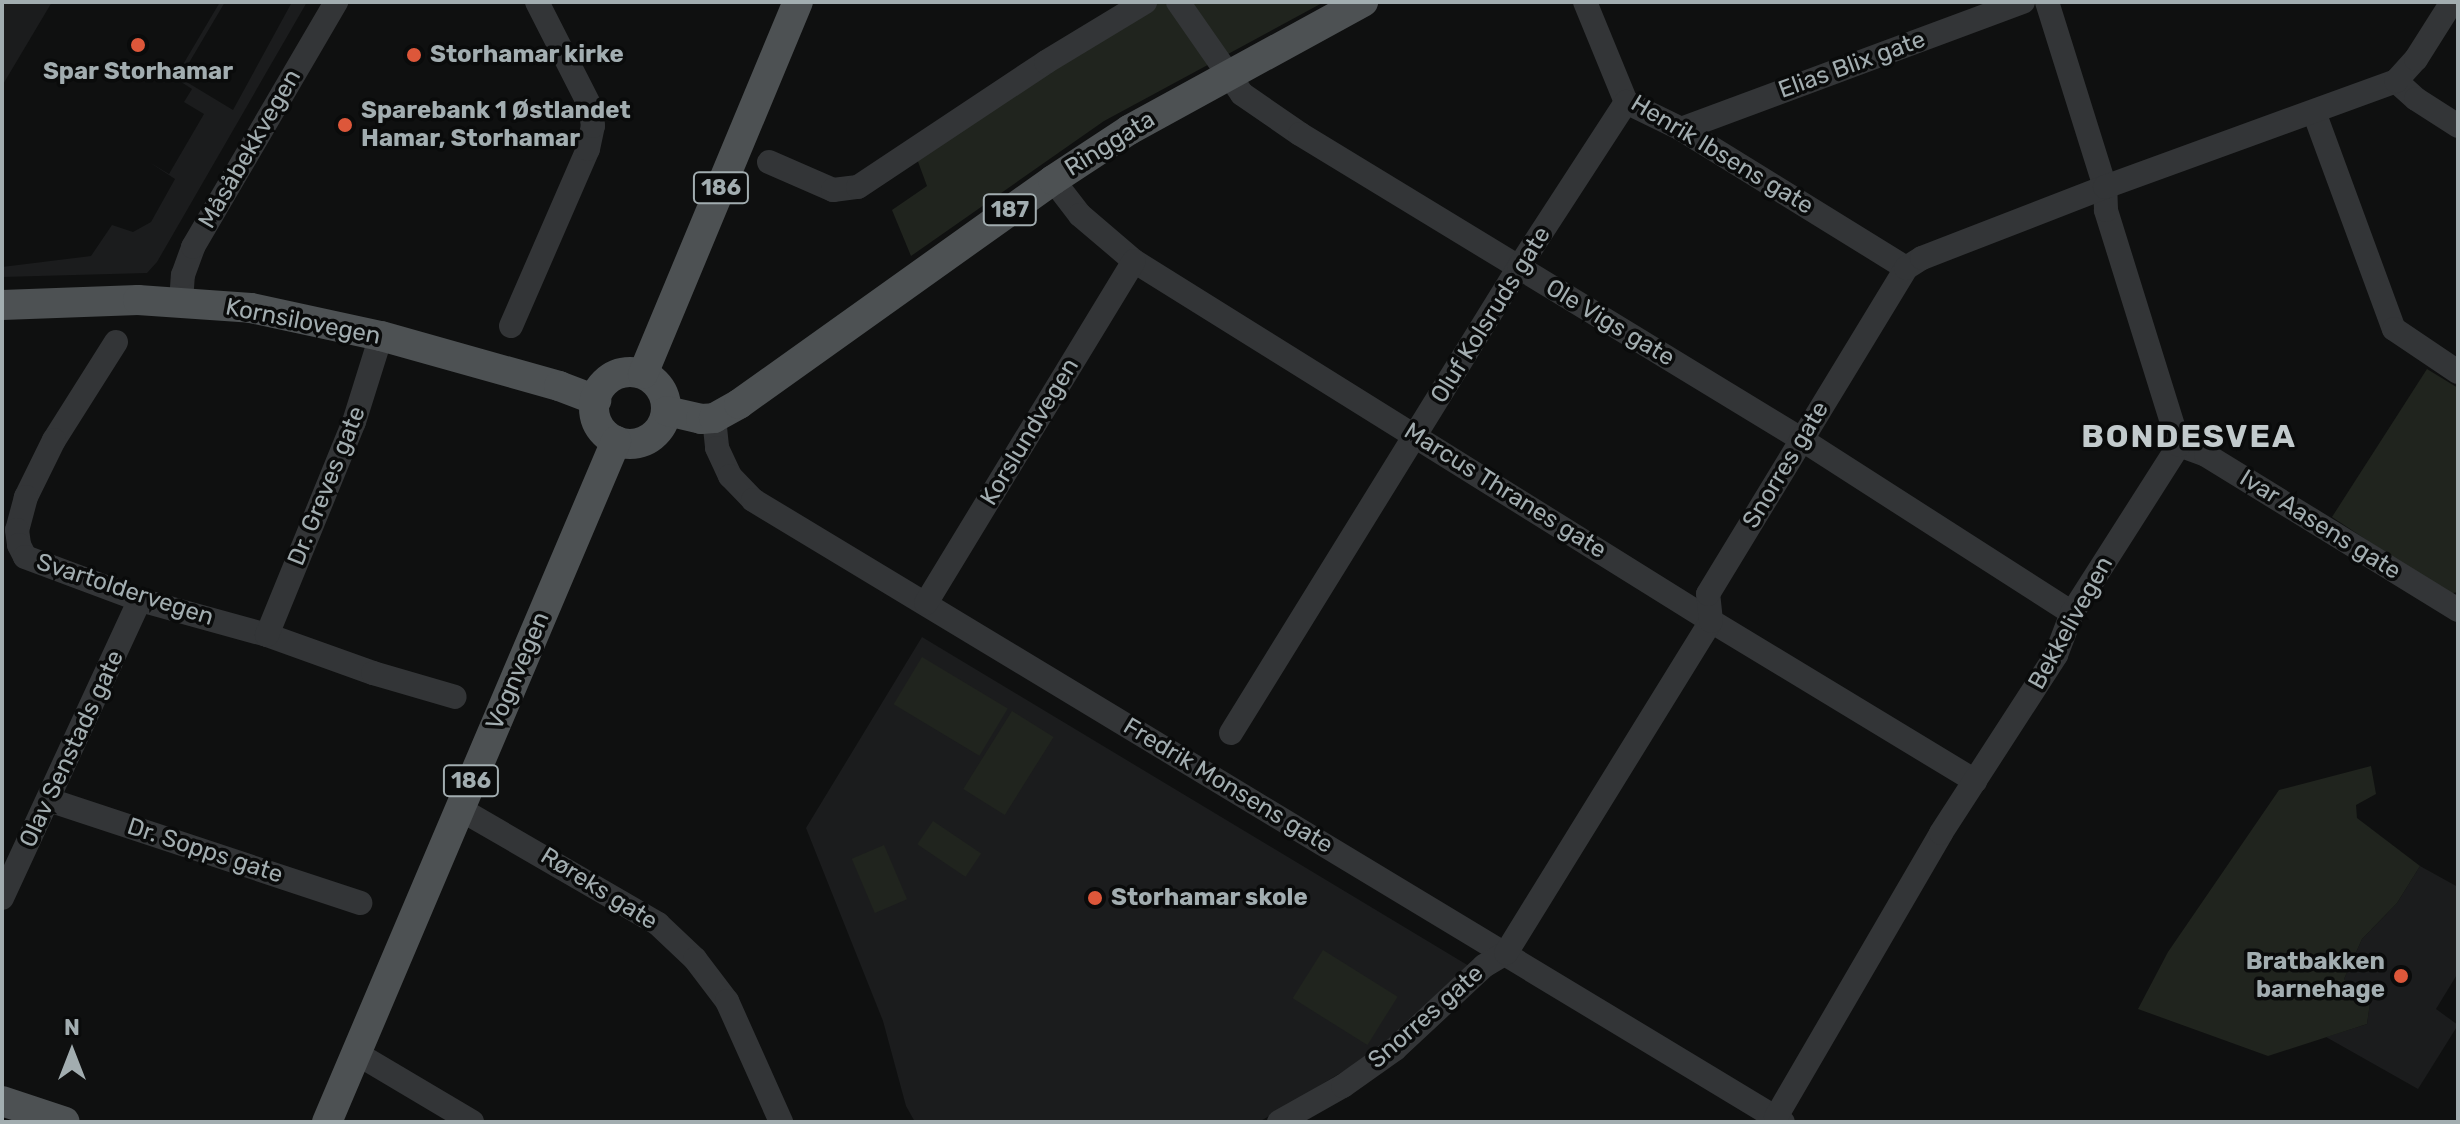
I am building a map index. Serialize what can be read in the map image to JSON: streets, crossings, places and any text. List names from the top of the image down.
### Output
{
  "streets": {
    "main road": [
      "Ringgata",
      "186",
      "187",
      "Kornsilovegen",
      "Vognvegen"
    ],
    "street": [
      "Elias Blix gate",
      "Måsåbekkvegen",
      "Henrik Ibsens gate",
      "Oluf Kolsruds gate",
      "Ole Vigs gate",
      "Korslundvegen",
      "Snorres gate",
      "Dr. Greves gate",
      "Marcus Thranes gate",
      "Ivar Aasens gate",
      "Svartoldervegen",
      "Bekkelivegen",
      "Olav Senstads gate",
      "Fredrik Monsens gate",
      "Dr. Sopps gate",
      "Røreks gate"
    ]
  },
  "crossings": [
    ["Elias Blix gate", "Henrik Ibsens gate"],
    ["Ringgata", "Ole Vigs gate"],
    ["Ringgata", "Marcus Thranes gate"],
    ["Ringgata", "Fredrik Monsens gate"],
    ["Måsåbekkvegen", "Kornsilovegen"],
    ["Henrik Ibsens gate", "Oluf Kolsruds gate"],
    ["Henrik Ibsens gate", "Snorres gate"],
    ["186", "Kornsilovegen"],
    ["186", "Vognvegen"],
    ["Oluf Kolsruds gate", "Ole Vigs gate"],
    ["Oluf Kolsruds gate", "Marcus Thranes gate"],
    ["Kornsilovegen", "Dr. Greves gate"],
    ["Kornsilovegen", "Vognvegen"],
    ["Ole Vigs gate", "Snorres gate"],
    ["Ole Vigs gate", "Bekkelivegen"],
    ["Korslundvegen", "Marcus Thranes gate"],
    ["Korslundvegen", "Fredrik Monsens gate"],
    ["Snorres gate", "Marcus Thranes gate"],
    ["Snorres gate", "Fredrik Monsens gate"],
    ["Dr. Greves gate", "Svartoldervegen"],
    ["Marcus Thranes gate", "Bekkelivegen"],
    ["Ivar Aasens gate", "Bekkelivegen"],
    ["Svartoldervegen", "Olav Senstads gate"],
    ["Bekkelivegen", "Fredrik Monsens gate"],
    ["Vognvegen", "Røreks gate"],
    ["Olav Senstads gate", "Dr. Sopps gate"]
  ],
  "districts": ["BONDESVEA"],
  "places": [
    "Spar Storhamar",
    "Storhamar kirke",
    "Sparebank 1 Østlandet Hamar, Storhamar",
    "Storhamar skole",
    "Bratbakken barnehage"
  ],
  "north": "top"
}
